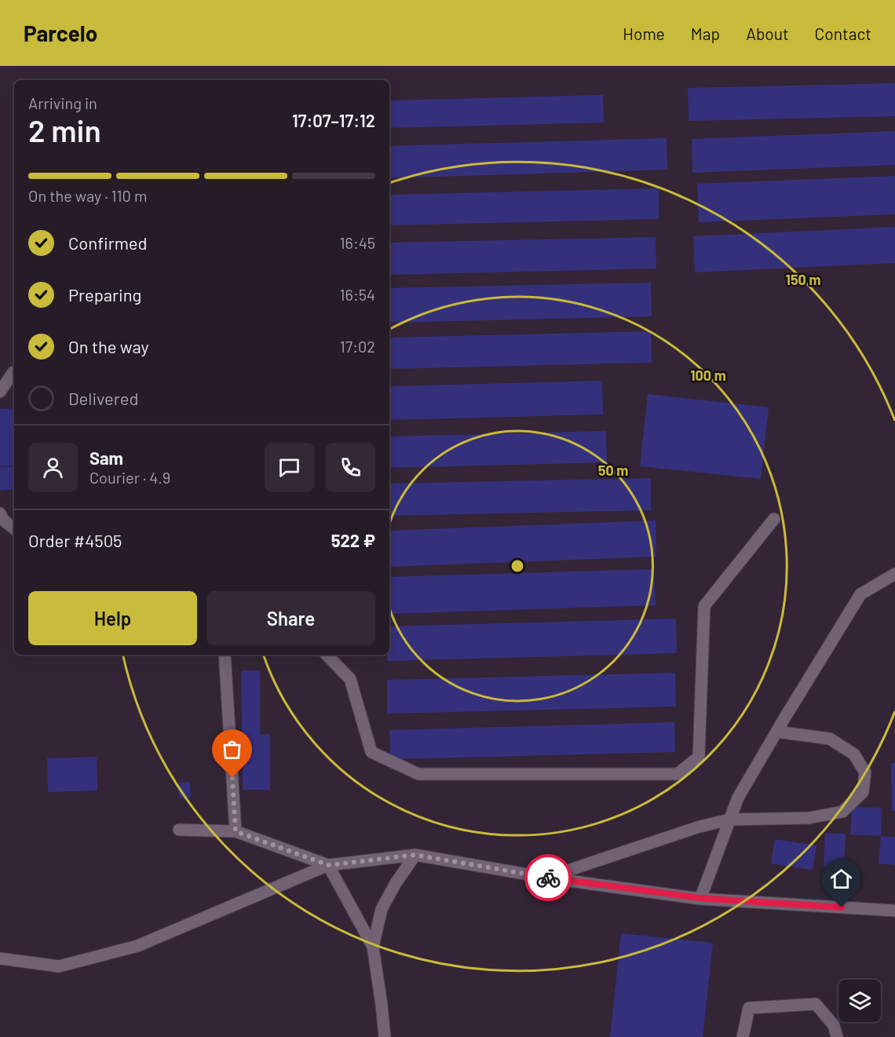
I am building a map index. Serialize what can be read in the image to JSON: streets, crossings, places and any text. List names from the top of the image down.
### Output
{
  "page": {
    "header": "Parcelo",
    "nav": [
      "Home",
      "Map",
      "About",
      "Contact"
    ],
    "heading": ["2 min", "Arriving in", "17:07–17:12"],
    "panel": [
      "Sam",
      "Courier · 4.9",
      "Order #4505",
      "522 ₽"
    ],
    "bar": "On the way · 110 m",
    "list": [
      ["Confirmed", "16:45"],
      ["Preparing", "16:54"],
      ["On the way", "17:02"],
      "Delivered"
    ],
    "buttons": ["Help", "Share"]
  },
  "rings": ["150 m", "100 m", "50 m"]
}
